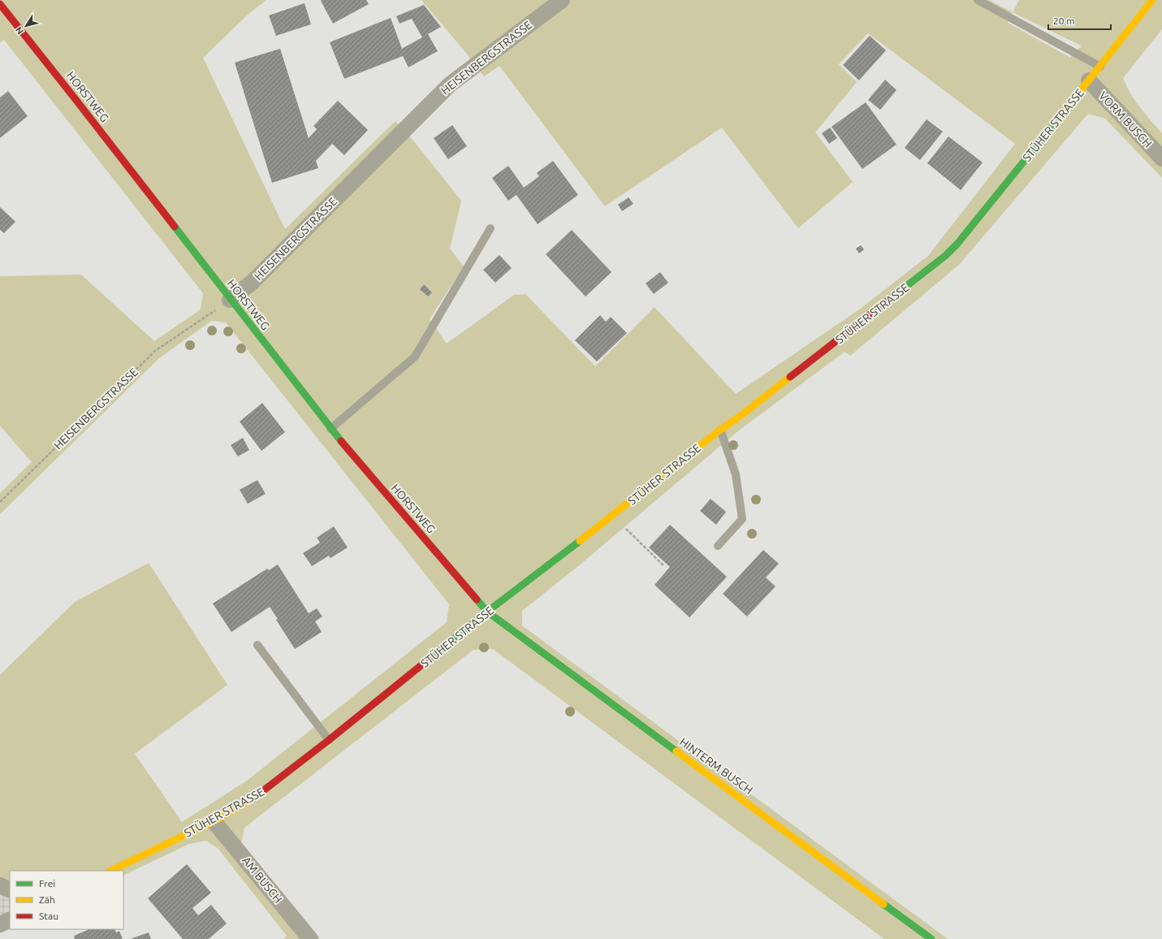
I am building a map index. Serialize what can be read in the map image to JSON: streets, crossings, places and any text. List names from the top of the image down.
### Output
{
  "streets": {
    "street": [
      "HEISENBERGSTRASSE",
      "HORSTWEG",
      "VORM BUSCH",
      "STÜHER STRASSE",
      "HINTERM BUSCH",
      "AM BUSCH"
    ]
  },
  "crossings": [
    ["HEISENBERGSTRASSE", "HORSTWEG"],
    ["HORSTWEG", "STÜHER STRASSE"],
    ["HORSTWEG", "HINTERM BUSCH"],
    ["VORM BUSCH", "STÜHER STRASSE"],
    ["STÜHER STRASSE", "HINTERM BUSCH"],
    ["STÜHER STRASSE", "AM BUSCH"]
  ],
  "legend": ["Frei", "Zäh", "Stau"],
  "scale_bar": "20 m",
  "north": "bottom left"
}
